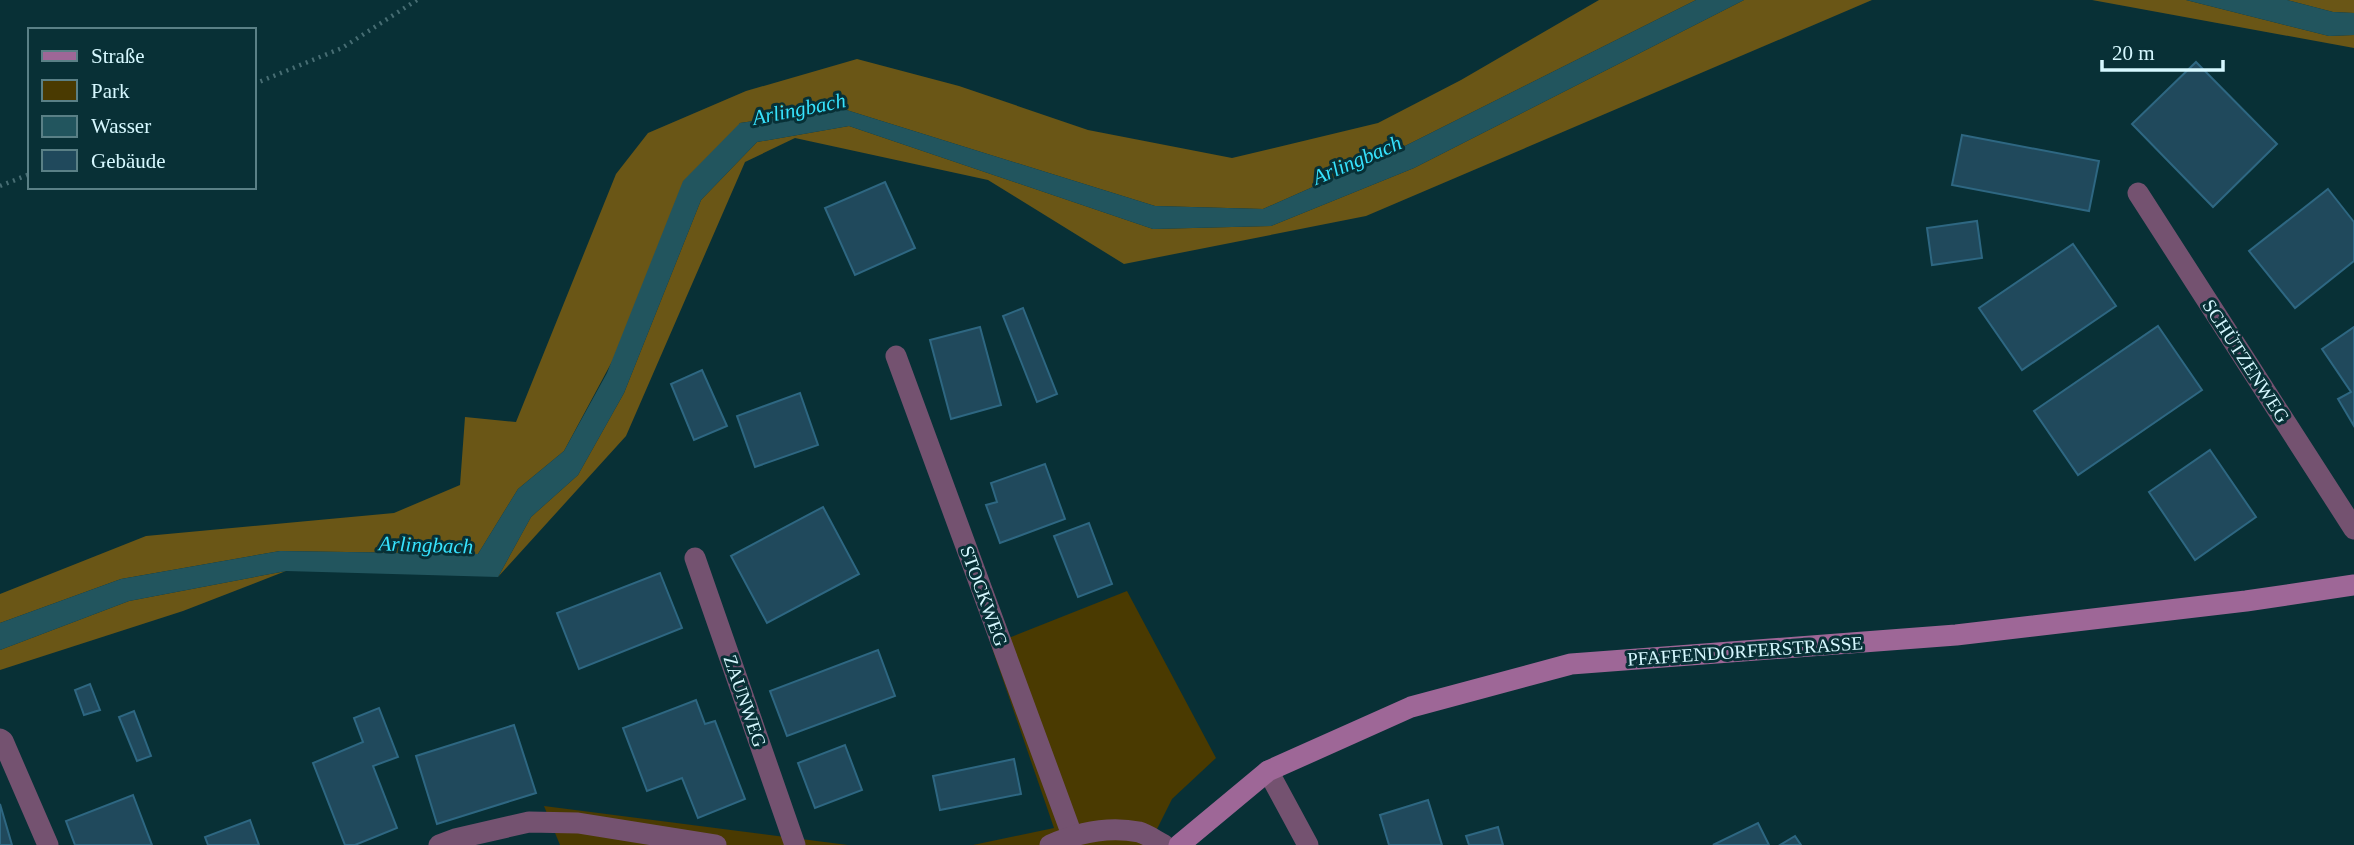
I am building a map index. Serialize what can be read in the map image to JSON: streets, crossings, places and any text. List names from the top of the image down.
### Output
{
  "streets": {
    "main road": ["PFAFFENDORFERSTRASSE"],
    "street": ["SCHÜTZENWEG", "STOCKWEG", "ZAUNWEG"]
  },
  "water": ["Arlingbach"],
  "legend": [
    "Straße",
    "Park",
    "Wasser",
    "Gebäude"
  ],
  "scale_bar": "20 m"
}
